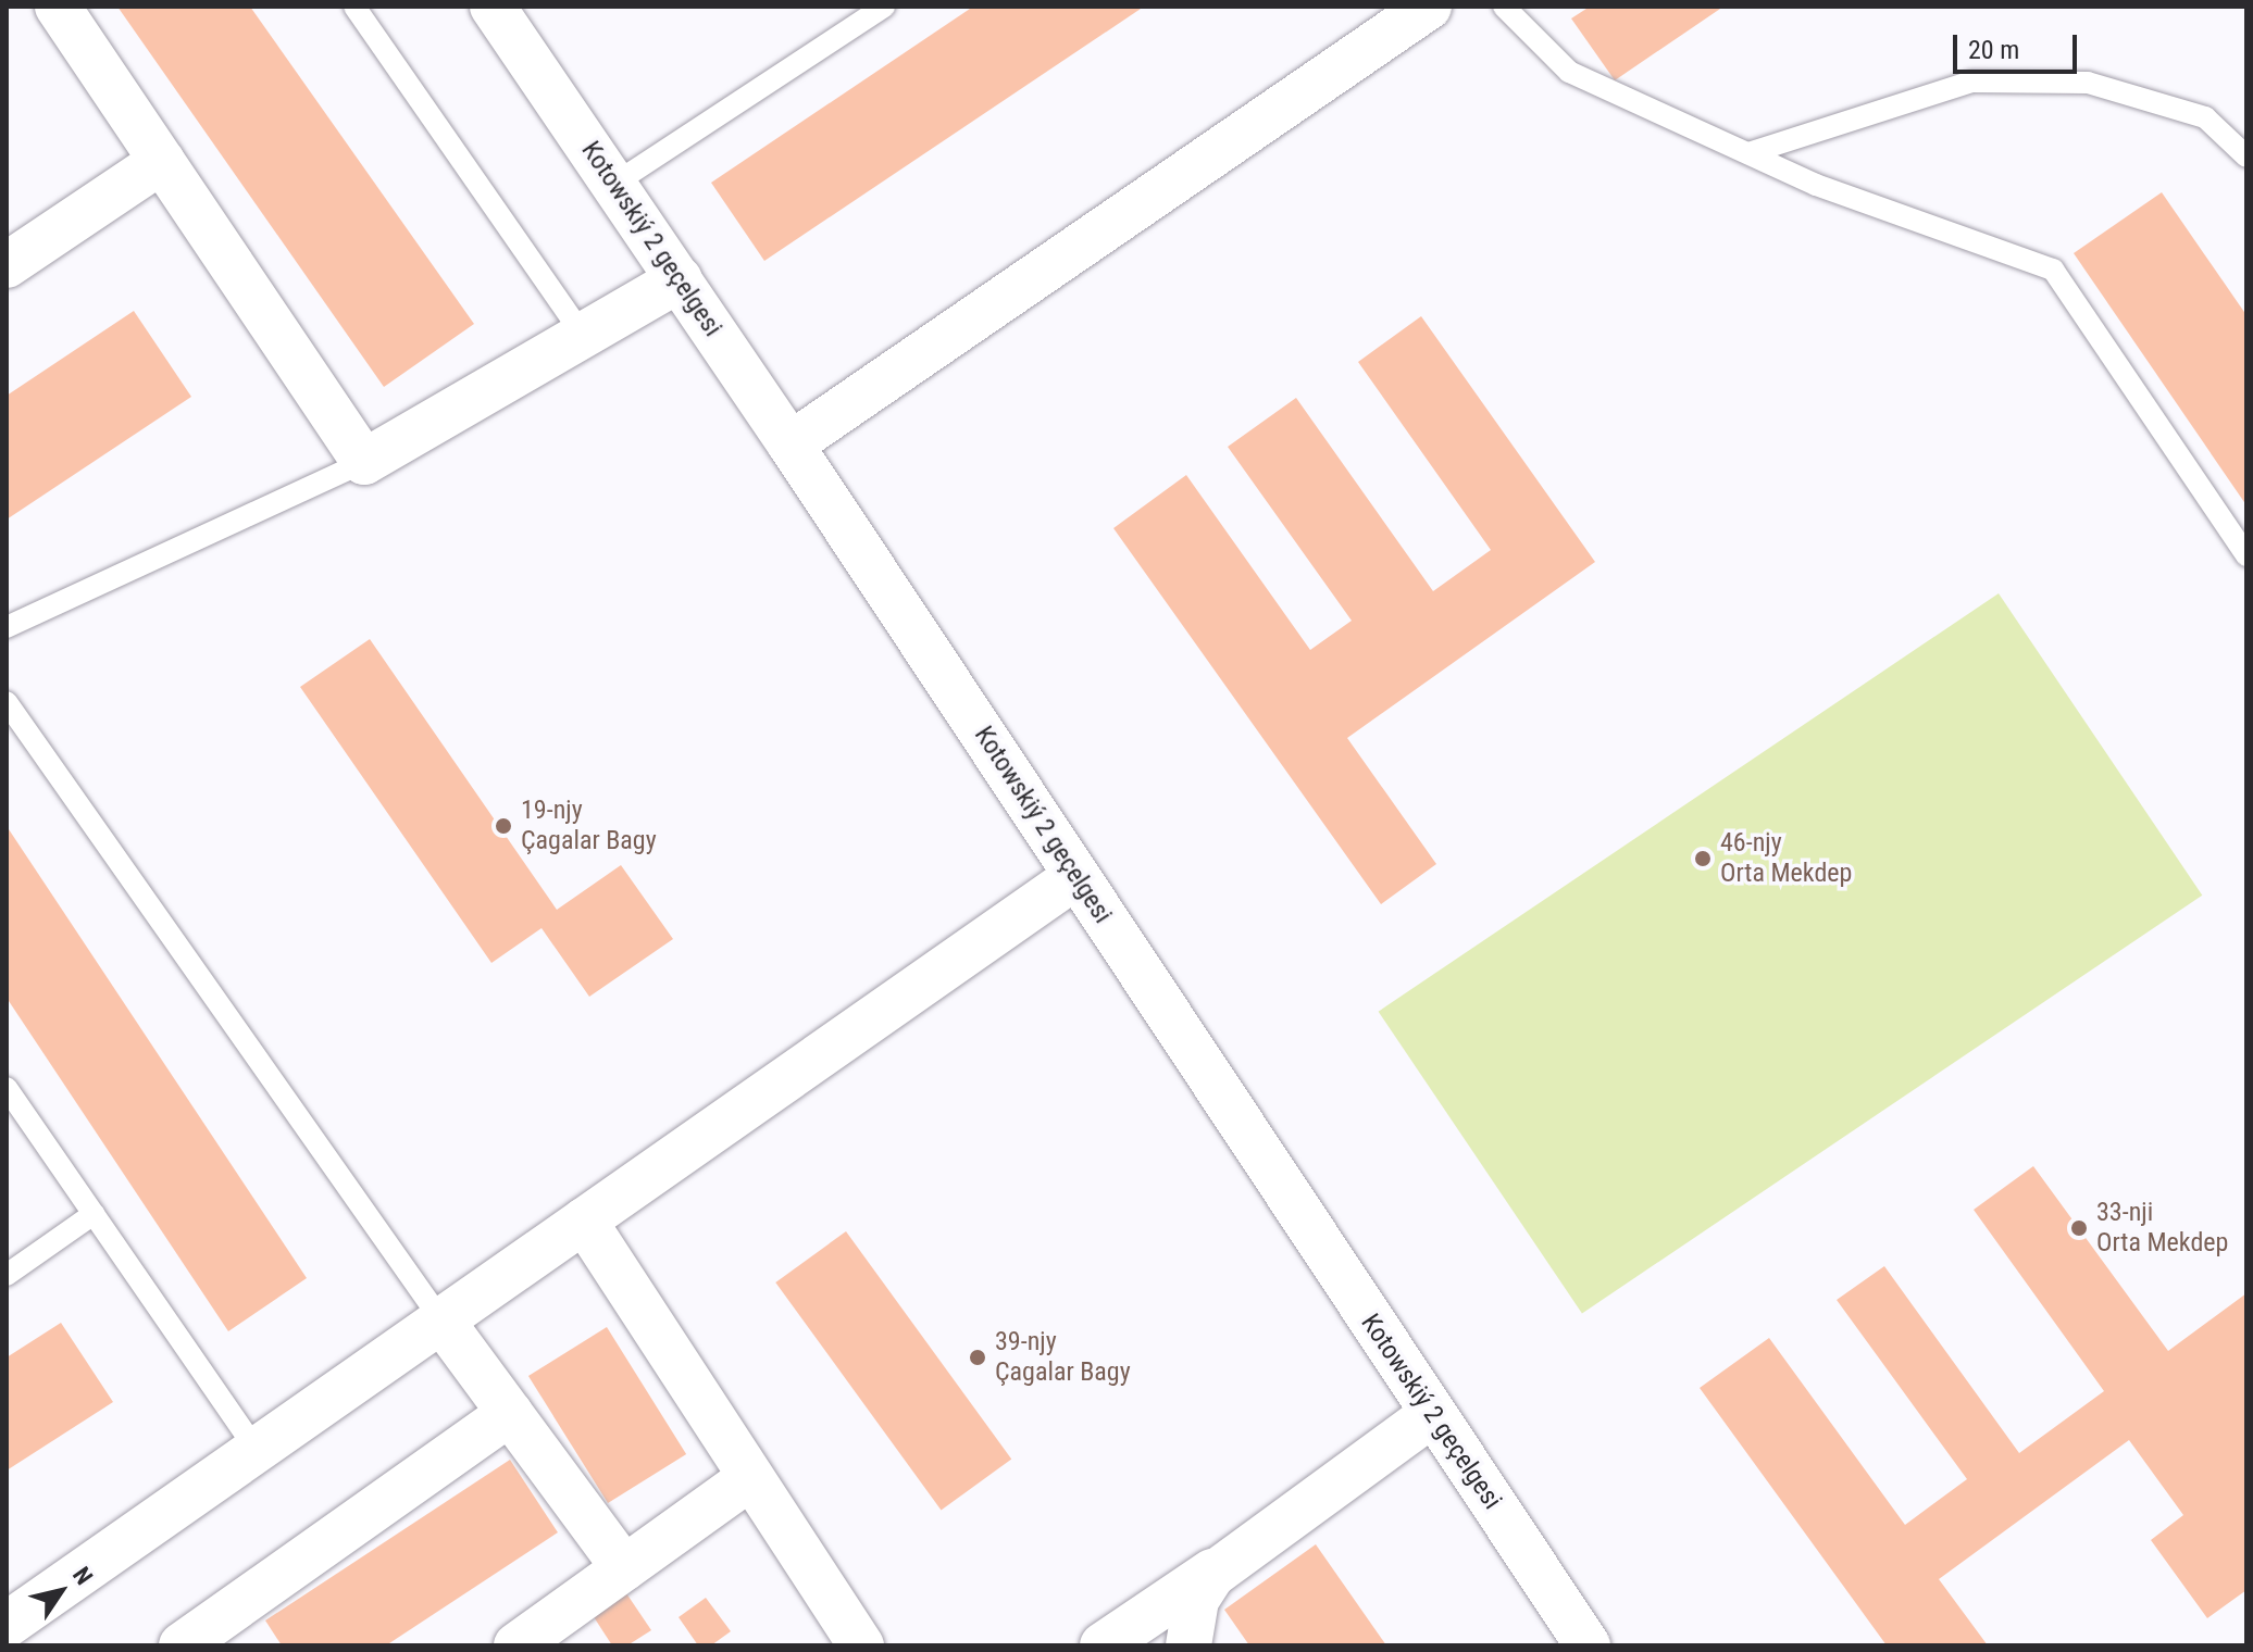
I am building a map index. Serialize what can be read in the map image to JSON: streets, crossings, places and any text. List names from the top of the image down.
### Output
{
  "streets": {
    "street": ["Kotowskiý 2 geçelgesi"]
  },
  "places": [
    "19-njy Çagalar Bagy",
    "46-njy Orta Mekdep",
    "33-nji Orta Mekdep",
    "39-njy Çagalar Bagy"
  ],
  "scale_bar": "20 m",
  "north": "top right"
}
